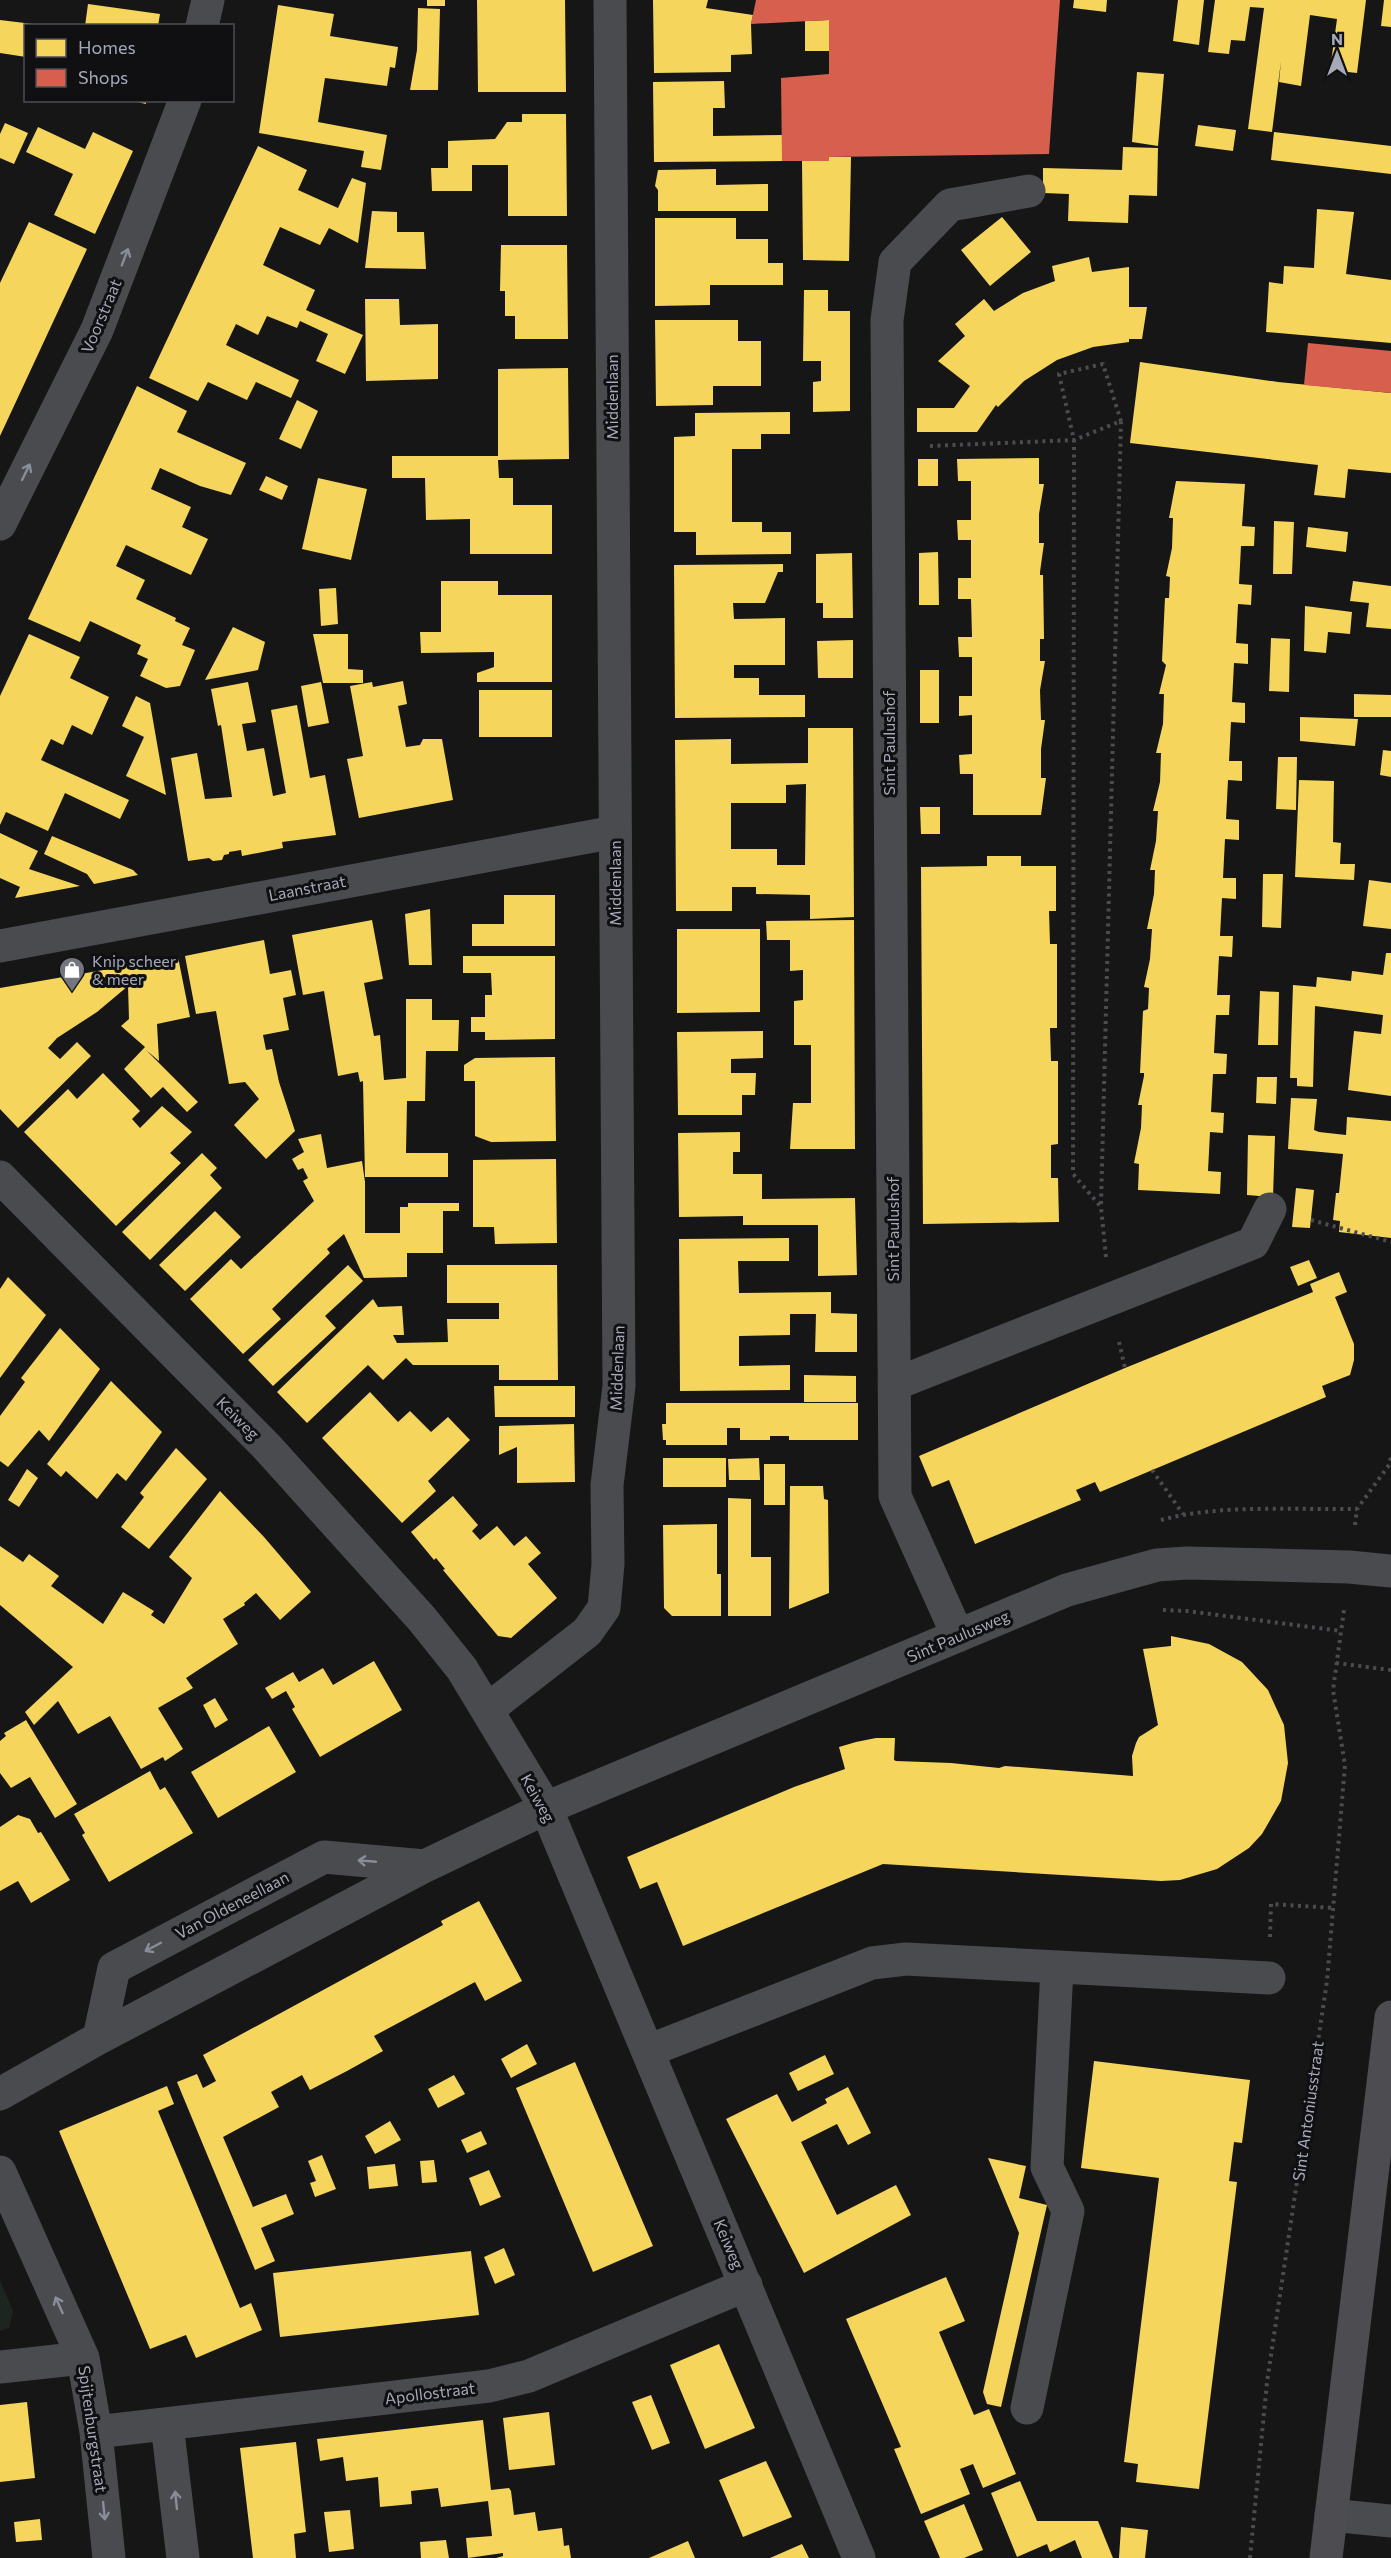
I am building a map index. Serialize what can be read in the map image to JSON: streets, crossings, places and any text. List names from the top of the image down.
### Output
{
  "streets": {
    "street": [
      "Voorstraat",
      "Middenlaan",
      "Sint Paulushof",
      "Laanstraat",
      "Keiweg",
      "Sint Paulusweg",
      "Van Oldeneellaan",
      "Apollostraat",
      "Spijtenburgstraat"
    ],
    "path": ["Sint Antoniusstraat"]
  },
  "crossings": [
    ["Middenlaan", "Laanstraat"],
    ["Middenlaan", "Keiweg"],
    ["Sint Paulushof", "Sint Paulusweg"],
    ["Keiweg", "Sint Paulusweg"],
    ["Keiweg", "Apollostraat"],
    ["Apollostraat", "Spijtenburgstraat"]
  ],
  "one_way": ["Voorstraat"],
  "places": {
    "shop": ["Knip scheer & meer"]
  },
  "legend": ["Homes", "Shops"],
  "north": "top"
}
